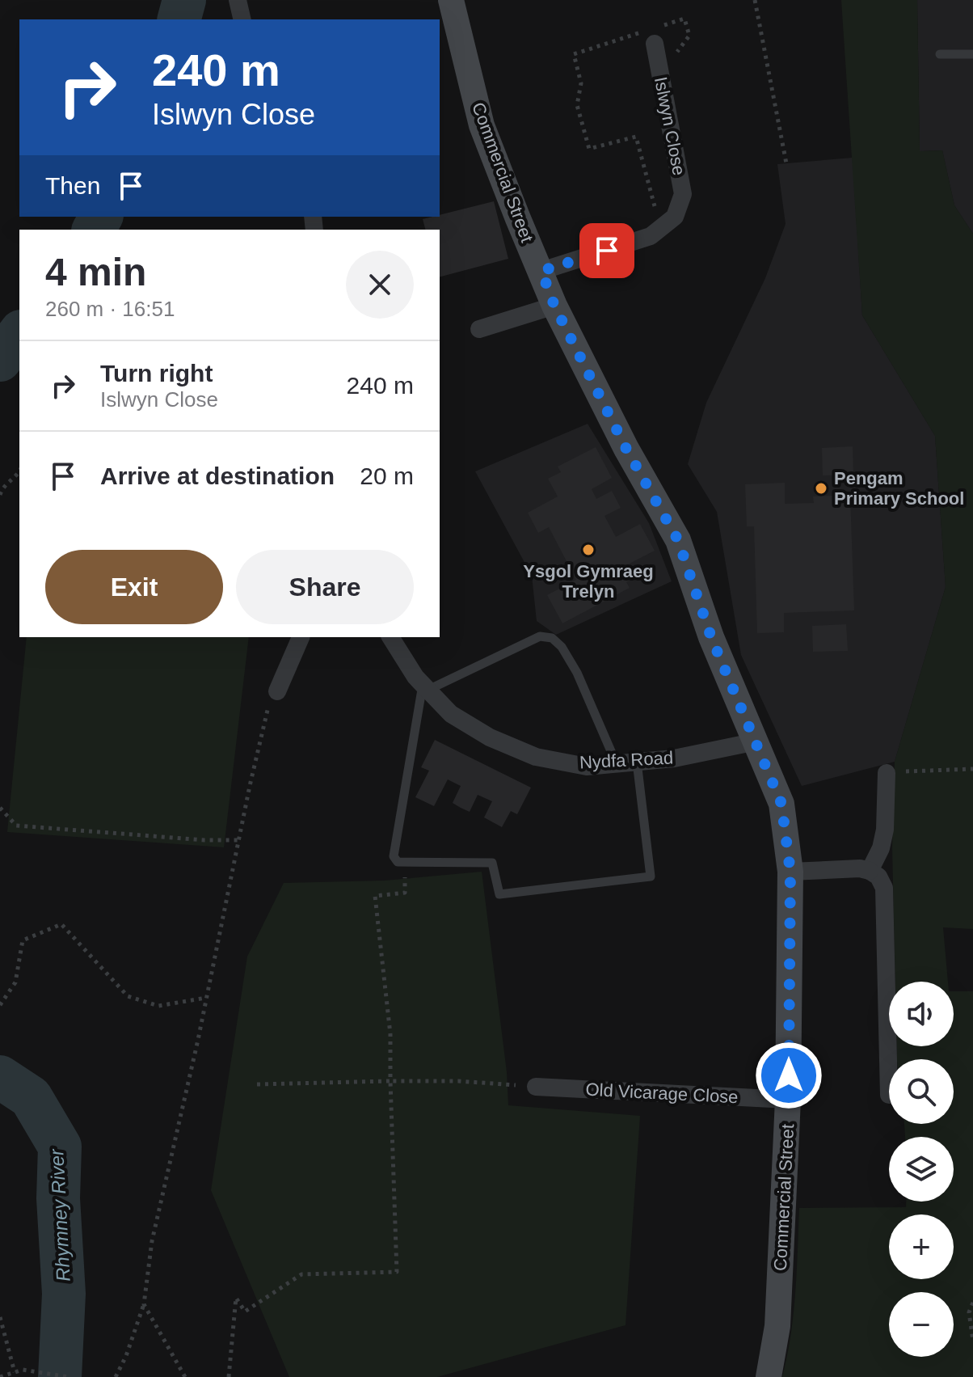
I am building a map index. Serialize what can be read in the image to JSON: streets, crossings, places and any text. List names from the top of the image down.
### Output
{
  "streets": {
    "main road": ["Commercial Street"],
    "street": ["Islwyn Close", "Nydfa Road", "Old Vicarage Close"]
  },
  "crossings": [
    ["Islwyn Close", "Commercial Street"],
    ["Commercial Street", "Nydfa Road"],
    ["Commercial Street", "Old Vicarage Close"]
  ],
  "water": ["Rhymney River"],
  "places": ["Pengam Primary School", "Ysgol Gymraeg Trelyn"],
  "page": {
    "turn": ["240 m", "Islwyn Close"],
    "then": "Then",
    "heading": ["4 min", "260 m · 16:51"],
    "list": [
      {
        "name": "Turn right",
        "note": "Islwyn Close",
        "value": "240 m"
      },
      {
        "name": "Arrive at destination",
        "value": "20 m"
      }
    ],
    "buttons": ["Exit", "Share"],
    "map_buttons": ["+", "−"]
  }
}
